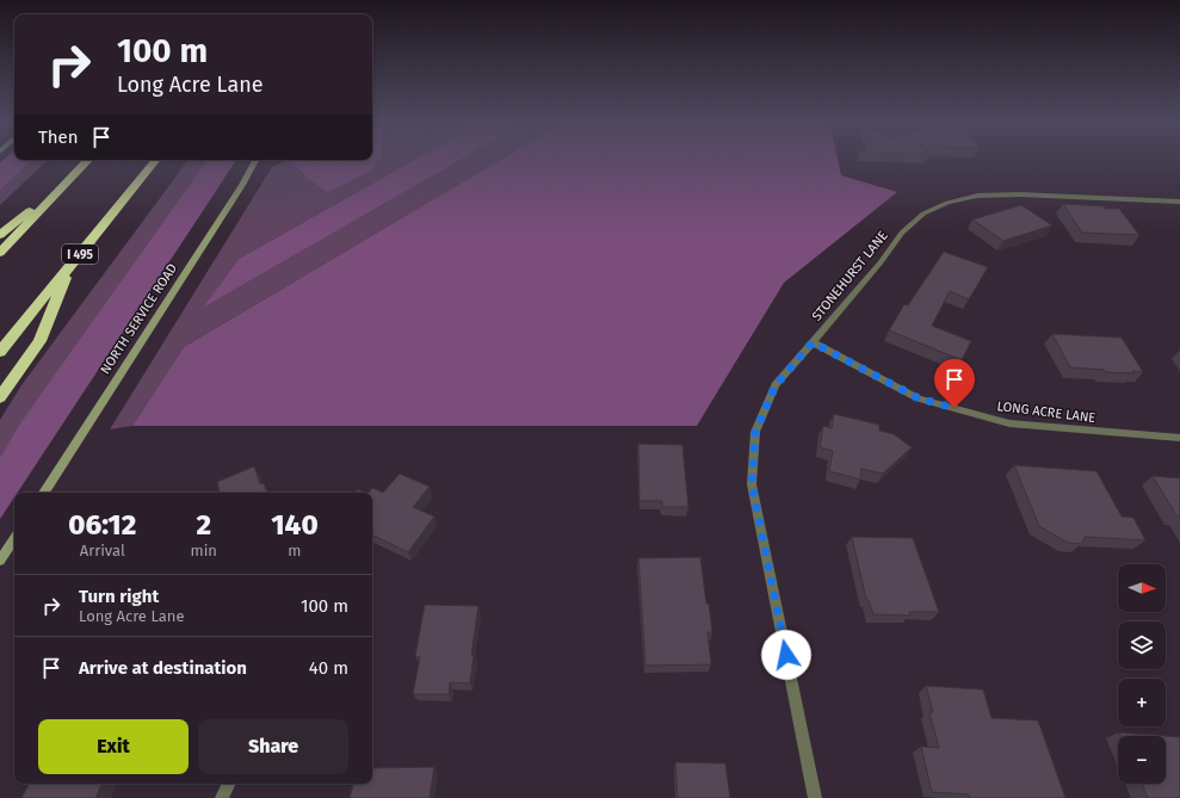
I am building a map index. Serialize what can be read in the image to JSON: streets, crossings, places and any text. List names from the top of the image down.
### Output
{
  "streets": {
    "highway": ["I 495"],
    "main road": ["NORTH SERVICE ROAD"],
    "street": ["STONEHURST LANE", "LONG ACRE LANE"]
  },
  "crossings": [
    ["STONEHURST LANE", "LONG ACRE LANE"]
  ],
  "north": "right",
  "page": {
    "turn": ["100 m", "Long Acre Lane"],
    "then": "Then",
    "eta": [
      "06:12",
      "Arrival",
      "2",
      "min",
      "140",
      "m"
    ],
    "map_buttons": ["+", "−"],
    "list": [
      {
        "name": "Turn right",
        "note": "Long Acre Lane",
        "value": "100 m"
      },
      {
        "name": "Arrive at destination",
        "value": "40 m"
      }
    ],
    "buttons": ["Exit", "Share"]
  }
}
